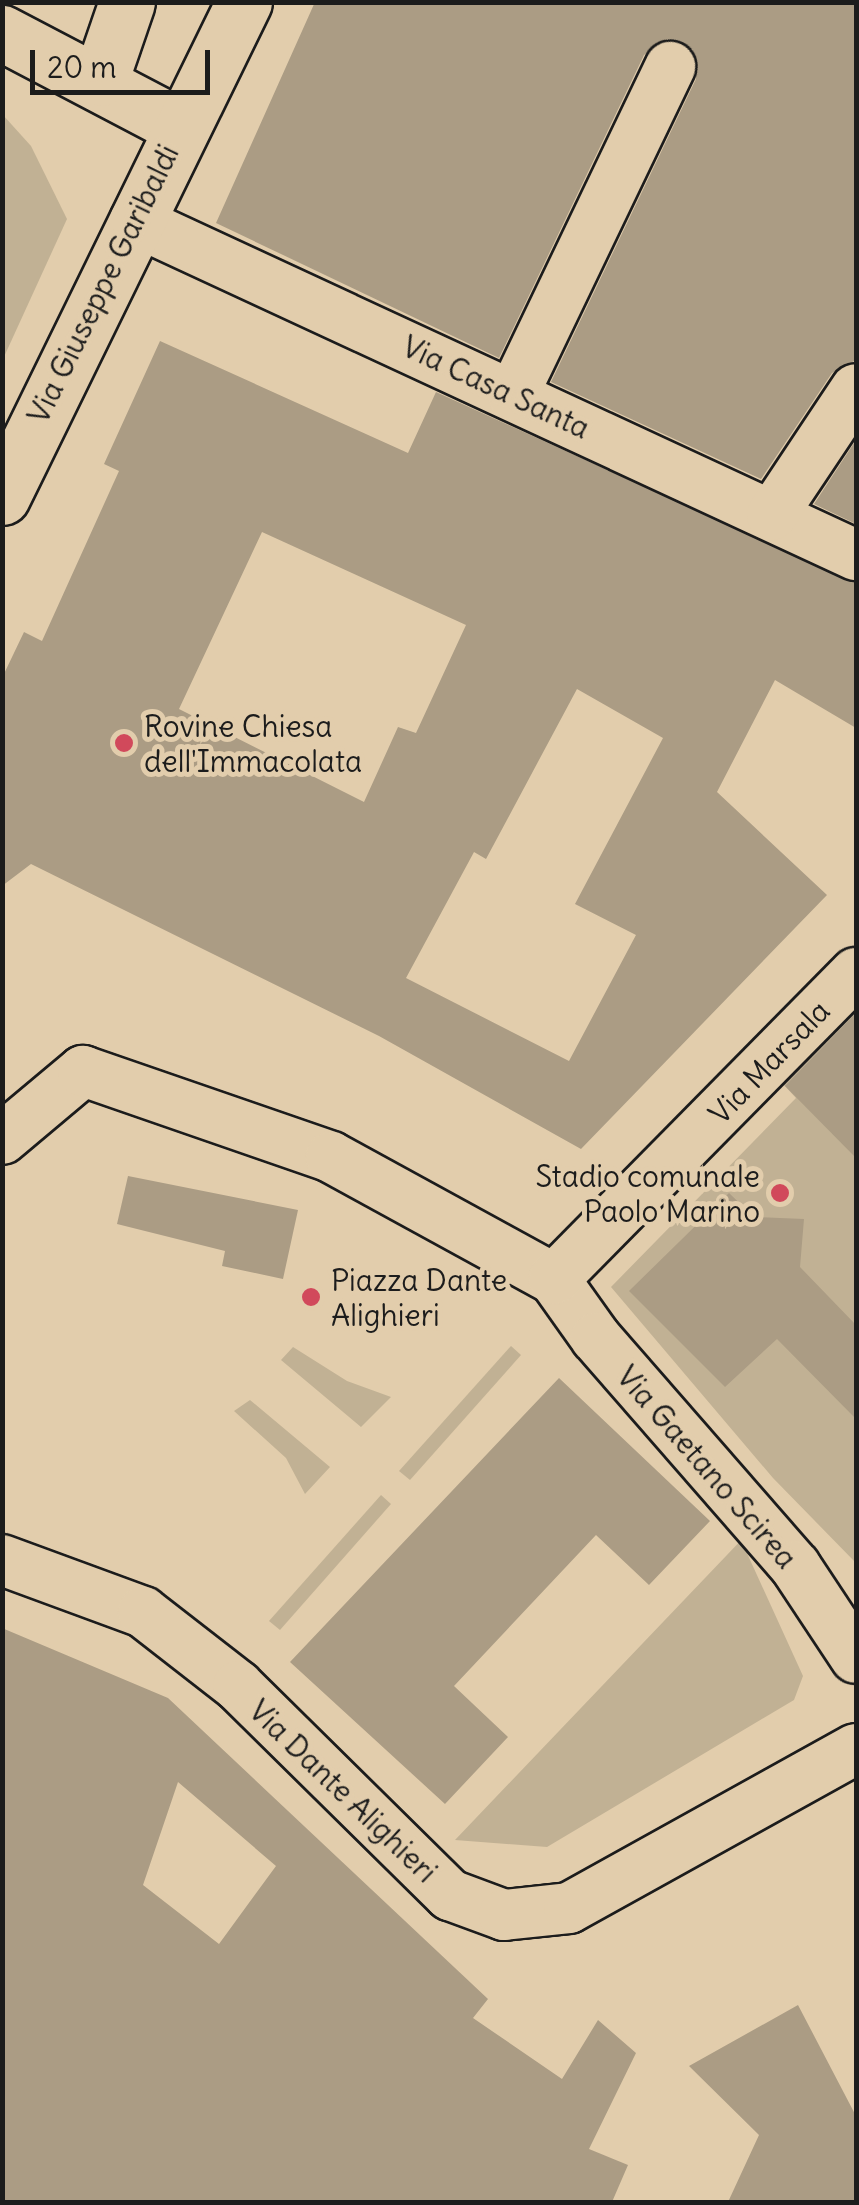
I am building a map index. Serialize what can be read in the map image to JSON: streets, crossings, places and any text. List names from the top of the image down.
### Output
{
  "streets": {
    "main road": ["Via Giuseppe Garibaldi"],
    "street": [
      "Via Casa Santa",
      "Via Marsala",
      "Via Gaetano Scirea",
      "Via Dante Alighieri"
    ]
  },
  "crossings": [
    ["Via Giuseppe Garibaldi", "Via Casa Santa"],
    ["Via Marsala", "Via Gaetano Scirea"]
  ],
  "places": ["Rovine Chiesa dell'Immacolata", "Stadio comunale Paolo Marino", "Piazza Dante Alighieri"],
  "scale_bar": "20 m"
}
